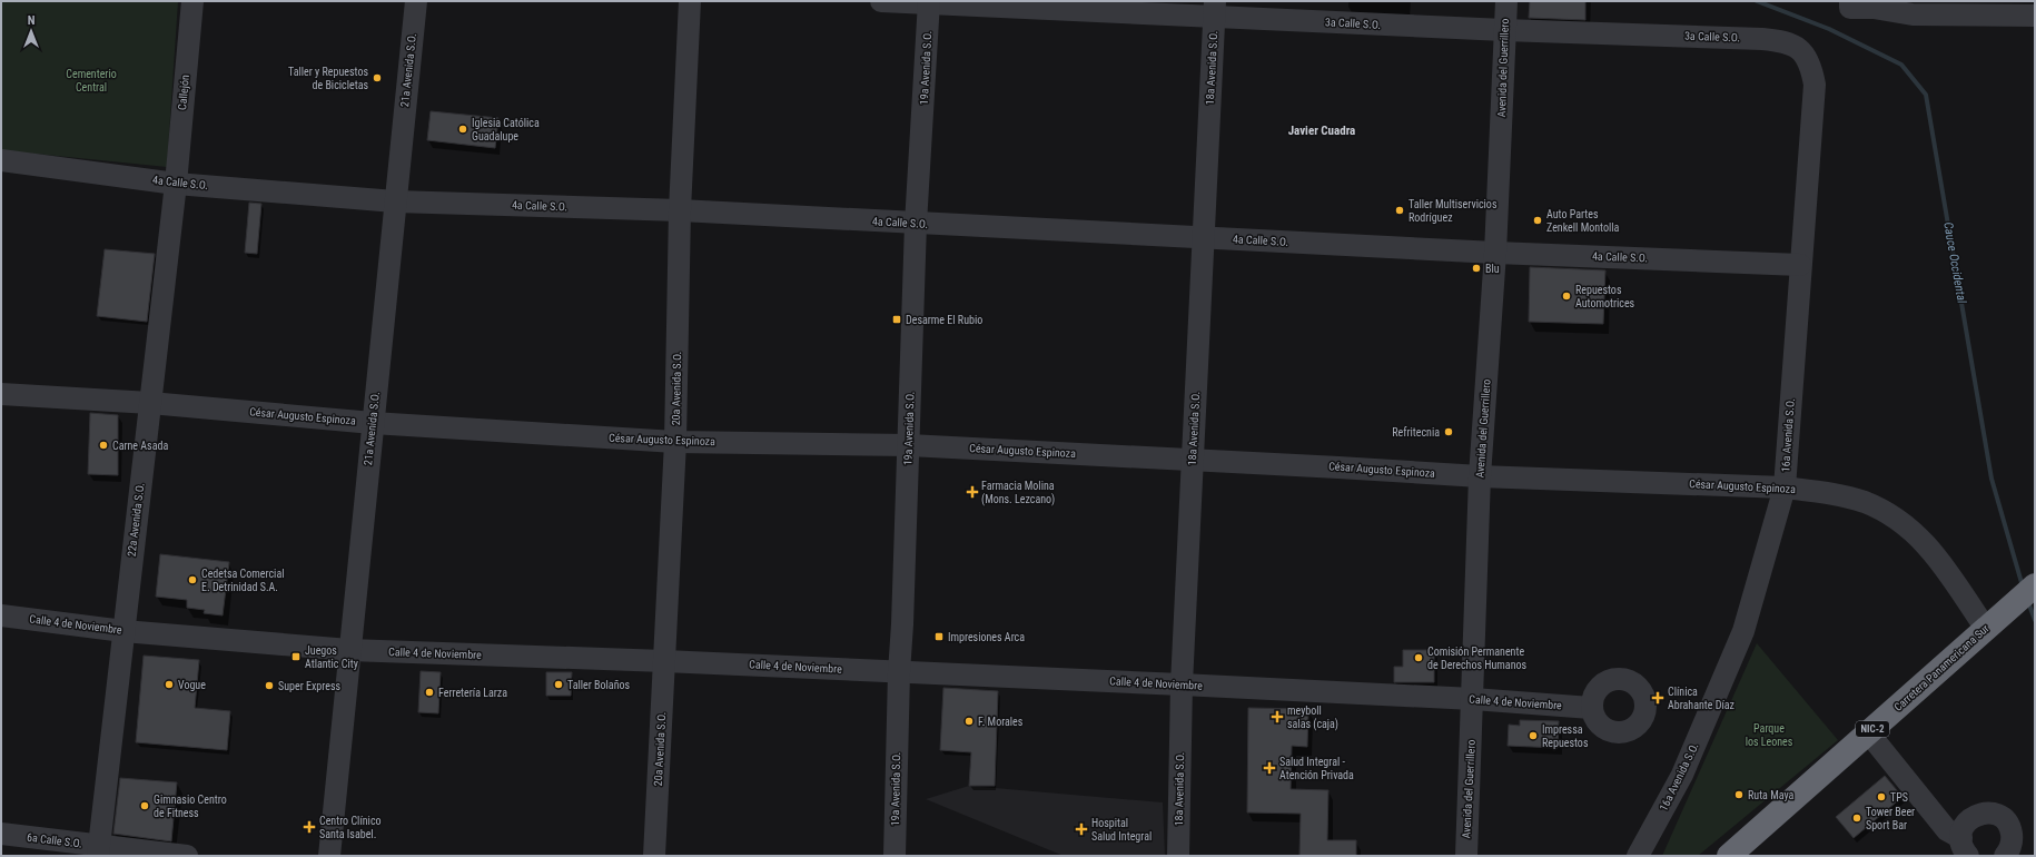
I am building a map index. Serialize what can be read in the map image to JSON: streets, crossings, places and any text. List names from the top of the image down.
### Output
{
  "streets": {
    "highway": ["Carretera Panamericana Sur", "NIC-2"],
    "street": [
      "3a Calle S.O.",
      "19a Avenida S.O.",
      "18a Avenida S.O.",
      "Avenida del Guerrillero",
      "21a Avenida S.O.",
      "Callejón",
      "4a Calle S.O.",
      "20a Avenida S.O.",
      "César Augusto Espinoza",
      "16a Avenida S.O.",
      "22a Avenida S.O.",
      "Calle 4 de Noviembre",
      "6a Calle S.O."
    ]
  },
  "crossings": [
    ["3a Calle S.O.", "19a Avenida S.O."],
    ["3a Calle S.O.", "18a Avenida S.O."],
    ["3a Calle S.O.", "Avenida del Guerrillero"],
    ["3a Calle S.O.", "16a Avenida S.O."],
    ["19a Avenida S.O.", "4a Calle S.O."],
    ["19a Avenida S.O.", "César Augusto Espinoza"],
    ["19a Avenida S.O.", "Calle 4 de Noviembre"],
    ["18a Avenida S.O.", "4a Calle S.O."],
    ["18a Avenida S.O.", "César Augusto Espinoza"],
    ["18a Avenida S.O.", "Calle 4 de Noviembre"],
    ["Avenida del Guerrillero", "4a Calle S.O."],
    ["Avenida del Guerrillero", "César Augusto Espinoza"],
    ["Avenida del Guerrillero", "Calle 4 de Noviembre"],
    ["21a Avenida S.O.", "4a Calle S.O."],
    ["21a Avenida S.O.", "César Augusto Espinoza"],
    ["21a Avenida S.O.", "Calle 4 de Noviembre"],
    ["Callejón", "4a Calle S.O."],
    ["Callejón", "22a Avenida S.O."],
    ["4a Calle S.O.", "20a Avenida S.O."],
    ["4a Calle S.O.", "16a Avenida S.O."],
    ["4a Calle S.O.", "22a Avenida S.O."],
    ["20a Avenida S.O.", "César Augusto Espinoza"],
    ["20a Avenida S.O.", "Calle 4 de Noviembre"],
    ["César Augusto Espinoza", "16a Avenida S.O."],
    ["César Augusto Espinoza", "22a Avenida S.O."],
    ["César Augusto Espinoza", "Carretera Panamericana Sur"],
    ["22a Avenida S.O.", "Calle 4 de Noviembre"],
    ["22a Avenida S.O.", "6a Calle S.O."]
  ],
  "districts": ["Javier Cuadra"],
  "water": ["Cauce Occidental"],
  "parks": ["Cementerio Central", "Parque los Leones"],
  "places": {
    "other": [
      "Taller y Repuestos de Bicicletas",
      "Iglesia Católica Guadalupe",
      "Taller Multiservicios Rodríguez",
      "Auto Partes Zenkell Montolla",
      "Blu",
      "Repuestos Automotrices",
      "Refritecnia",
      "Carne Asada",
      "Cedetsa Comercial E. Detrinidad S.A.",
      "Comisión Permanente de Derechos Humanos",
      "Vogue",
      "Taller Bolaños",
      "Super Express",
      "Ferretería Larza",
      "F. Morales",
      "Impressa Repuestos",
      "Ruta Maya",
      "TPS",
      "Gimnasio Centro de Fitness",
      "Tower Beer Sport Bar"
    ],
    "transit": ["Desarme El Rubio", "Impresiones Arca", "Juegos Atlantic City"],
    "health": [
      "Farmacia Molina (Mons. Lezcano)",
      "Clínica Abrahante Díaz",
      "meyboll salas (caja)",
      "Salud Integral - Atención Privada",
      "Centro Clínico Santa Isabel.",
      "Hospital Salud Integral"
    ]
  },
  "north": "top"
}
